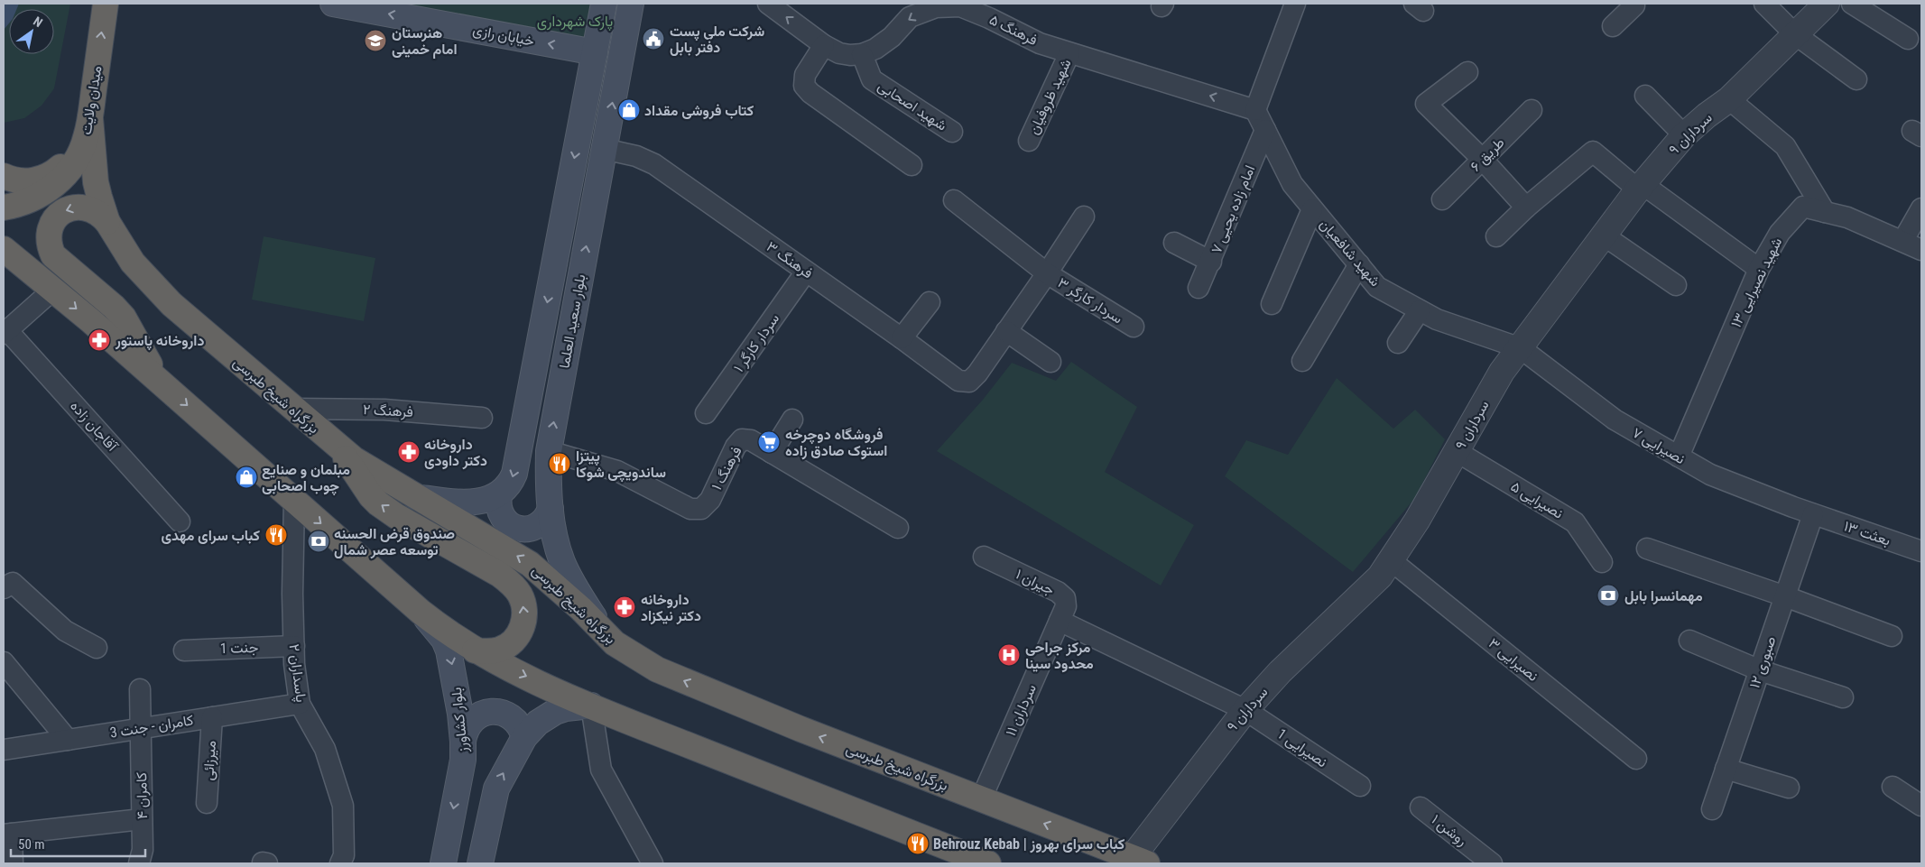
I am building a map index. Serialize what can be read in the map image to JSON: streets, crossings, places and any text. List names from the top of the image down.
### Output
{
  "streets": {
    "highway": ["میدان ولایت", "بزرگراه شیخ طبرسی"],
    "main road": ["خیابان رازی", "بلوار سعید العلما", "بلوار کشاورز"],
    "street": [
      "فرهنگ ۵",
      "شهید ظروفیان",
      "شهید اصحابی",
      "سرداران ۹",
      "طریق ۶",
      "امام زاده یحیی ۷",
      "شهید شافعیان",
      "فرهنگ ۳",
      "شهید نصیرایی ۱۳",
      "سردار کارگر ۳",
      "سردار کارگر ۱",
      "فرهنگ ۲",
      "آقاجان زاده",
      "نصیرایی ۷",
      "فرهنگ ۱",
      "نصیرایی ۵",
      "بعثت ۱۳",
      "جیران ۱",
      "جنت 1",
      "نصیرایی ۳",
      "صبوری ۱۲",
      "پاسداران ۲",
      "سرداران ۱۱",
      "کامران - جنت 3",
      "نصیرایی 1",
      "میرزائی",
      "کامران ۴",
      "روشن ۱"
    ]
  },
  "crossings": [
    ["فرهنگ ۵", "شهید ظروفیان"],
    ["فرهنگ ۵", "شهید اصحابی"],
    ["فرهنگ ۵", "شهید شافعیان"],
    ["خیابان رازی", "بلوار سعید العلما"],
    ["میدان ولایت", "بزرگراه شیخ طبرسی"],
    ["سرداران ۹", "شهید شافعیان"],
    ["سرداران ۹", "بزرگراه شیخ طبرسی"],
    ["سرداران ۹", "نصیرایی ۷"],
    ["سرداران ۹", "نصیرایی ۵"],
    ["سرداران ۹", "نصیرایی ۳"],
    ["سرداران ۹", "نصیرایی 1"],
    ["امام زاده یحیی ۷", "شهید شافعیان"],
    ["شهید شافعیان", "نصیرایی ۷"],
    ["فرهنگ ۳", "بلوار سعید العلما"],
    ["فرهنگ ۳", "سردار کارگر ۱"],
    ["شهید نصیرایی ۱۳", "نصیرایی ۷"],
    ["بلوار سعید العلما", "بزرگراه شیخ طبرسی"],
    ["بلوار سعید العلما", "فرهنگ ۱"],
    ["بزرگراه شیخ طبرسی", "فرهنگ ۲"],
    ["بزرگراه شیخ طبرسی", "سرداران ۱۱"],
    ["نصیرایی ۷", "بعثت ۱۳"],
    ["نصیرایی ۷", "صبوری ۱۲"],
    ["بعثت ۱۳", "صبوری ۱۲"],
    ["جیران ۱", "سرداران ۱۱"],
    ["جیران ۱", "نصیرایی 1"],
    ["جنت 1", "پاسداران ۲"],
    ["پاسداران ۲", "کامران - جنت 3"],
    ["سرداران ۱۱", "نصیرایی 1"],
    ["کامران - جنت 3", "میرزائی"],
    ["کامران - جنت 3", "کامران ۴"]
  ],
  "one_way": ["فرهنگ ۵", "خیابان رازی", "میدان ولایت"],
  "parks": ["پارک شهرداری"],
  "places": {
    "public building": ["شرکت ملی پست دفتر بابل"],
    "school or university": ["هنرستان امام خمینی"],
    "shop": ["کتاب فروشی مقداد", "مبلمان و صنایع چوب اصحابی"],
    "pharmacy": ["داروخانه پاستور", "داروخانه دکتر داودی", "داروخانه دکتر نیکزاد"],
    "supermarket": ["فروشگاه دوچرخه استوک صادق زاده"],
    "restaurant": ["پیتزا ساندویچی شوکا", "کباب سرای مهدی", "Behrouz Kebab | کباب سرای بهروز"],
    "bank": ["صندوق قرض الحسنه توسعه عصر شمال", "مهمانسرا بابل"],
    "hospital": ["مرکز جراحی محدود سینا"]
  },
  "scale_bar": "50 m",
  "north": "top right"
}
